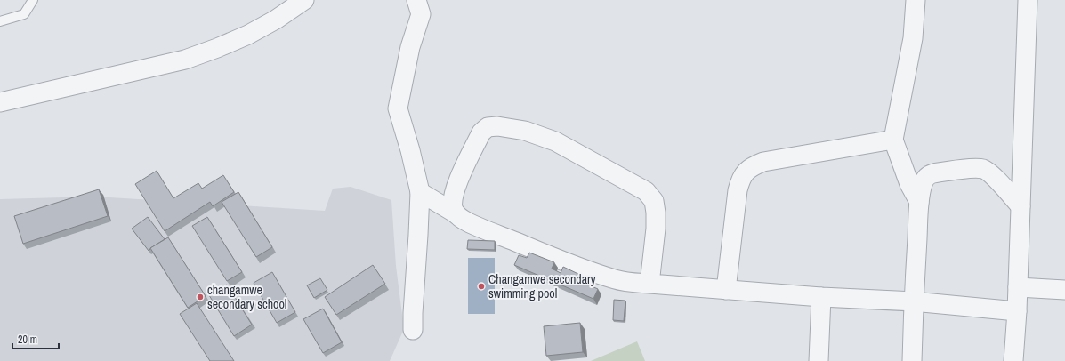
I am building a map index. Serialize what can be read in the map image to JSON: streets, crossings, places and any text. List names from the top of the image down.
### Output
{
  "places": ["Changamwe secondary swimming pool", "changamwe secondary school"],
  "scale_bar": "20 m"
}
